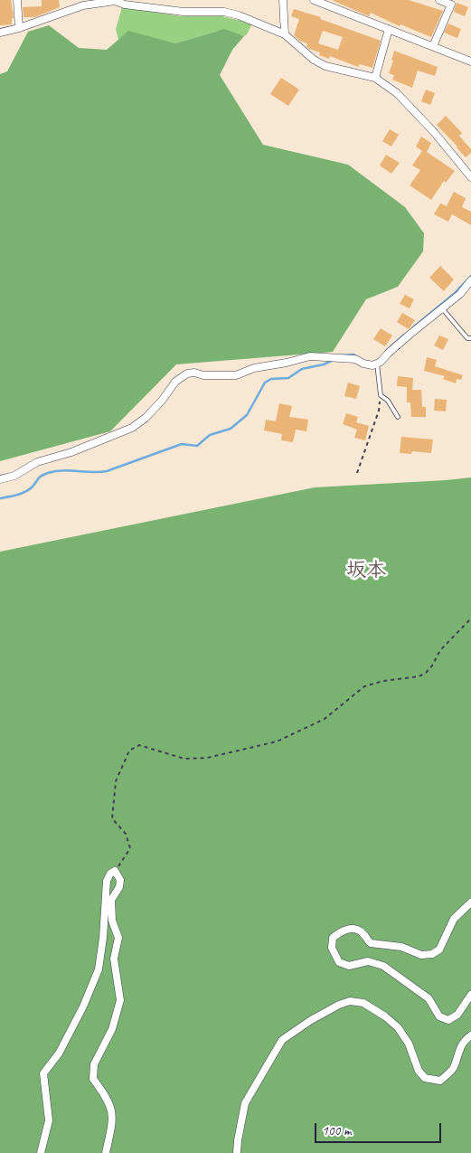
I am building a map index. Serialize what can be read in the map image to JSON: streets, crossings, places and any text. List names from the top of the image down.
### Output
{
  "districts": ["坂本"],
  "scale_bar": "100 m"
}
